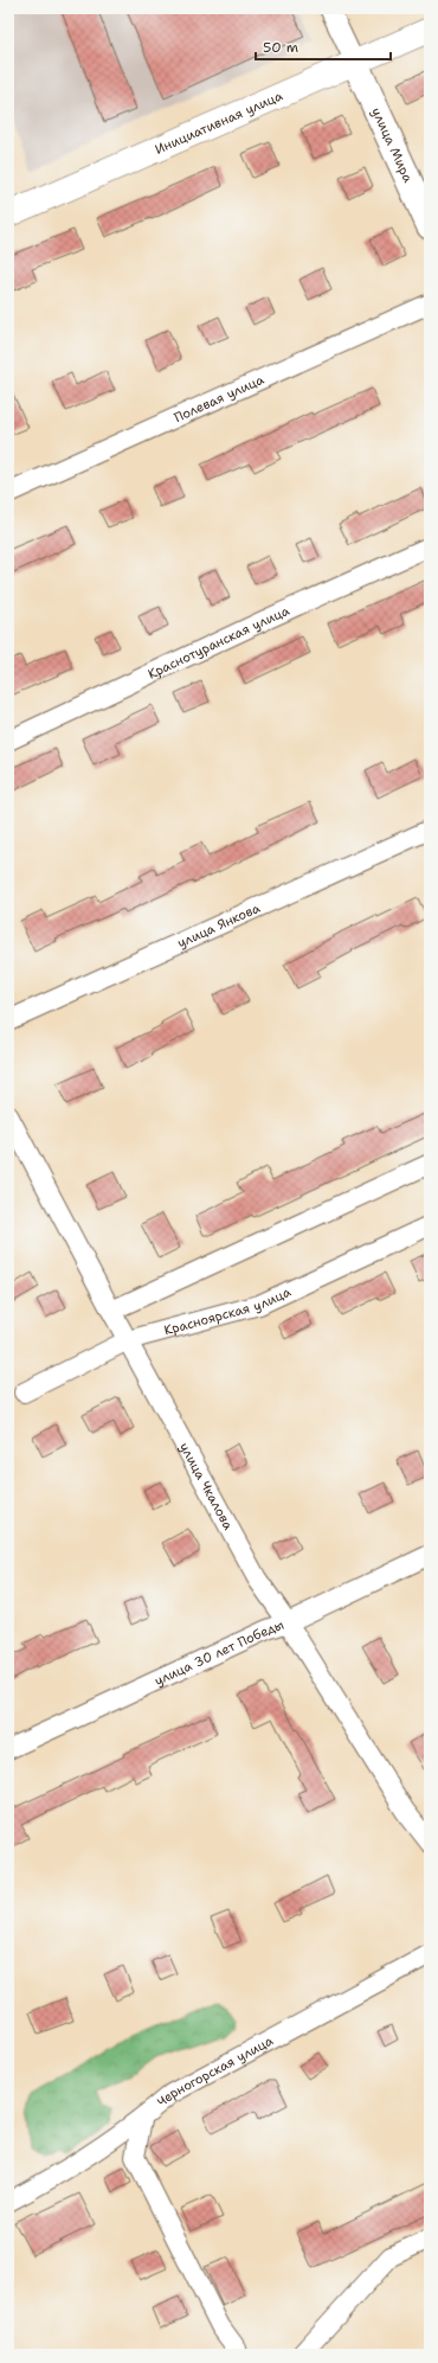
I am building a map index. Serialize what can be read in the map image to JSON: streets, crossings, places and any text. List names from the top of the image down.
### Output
{
  "streets": {
    "main road": ["улица Мира"],
    "street": [
      "Инициативная улица",
      "Полевая улица",
      "Краснотуранская улица",
      "улица Янкова",
      "Красноярская улица",
      "улица Чкалова",
      "улица 30 лет Победы",
      "Черногорская улица"
    ]
  },
  "crossings": [
    ["Инициативная улица", "улица Мира"],
    ["Красноярская улица", "улица Чкалова"],
    ["улица Чкалова", "улица 30 лет Победы"]
  ],
  "scale_bar": "50 m"
}
